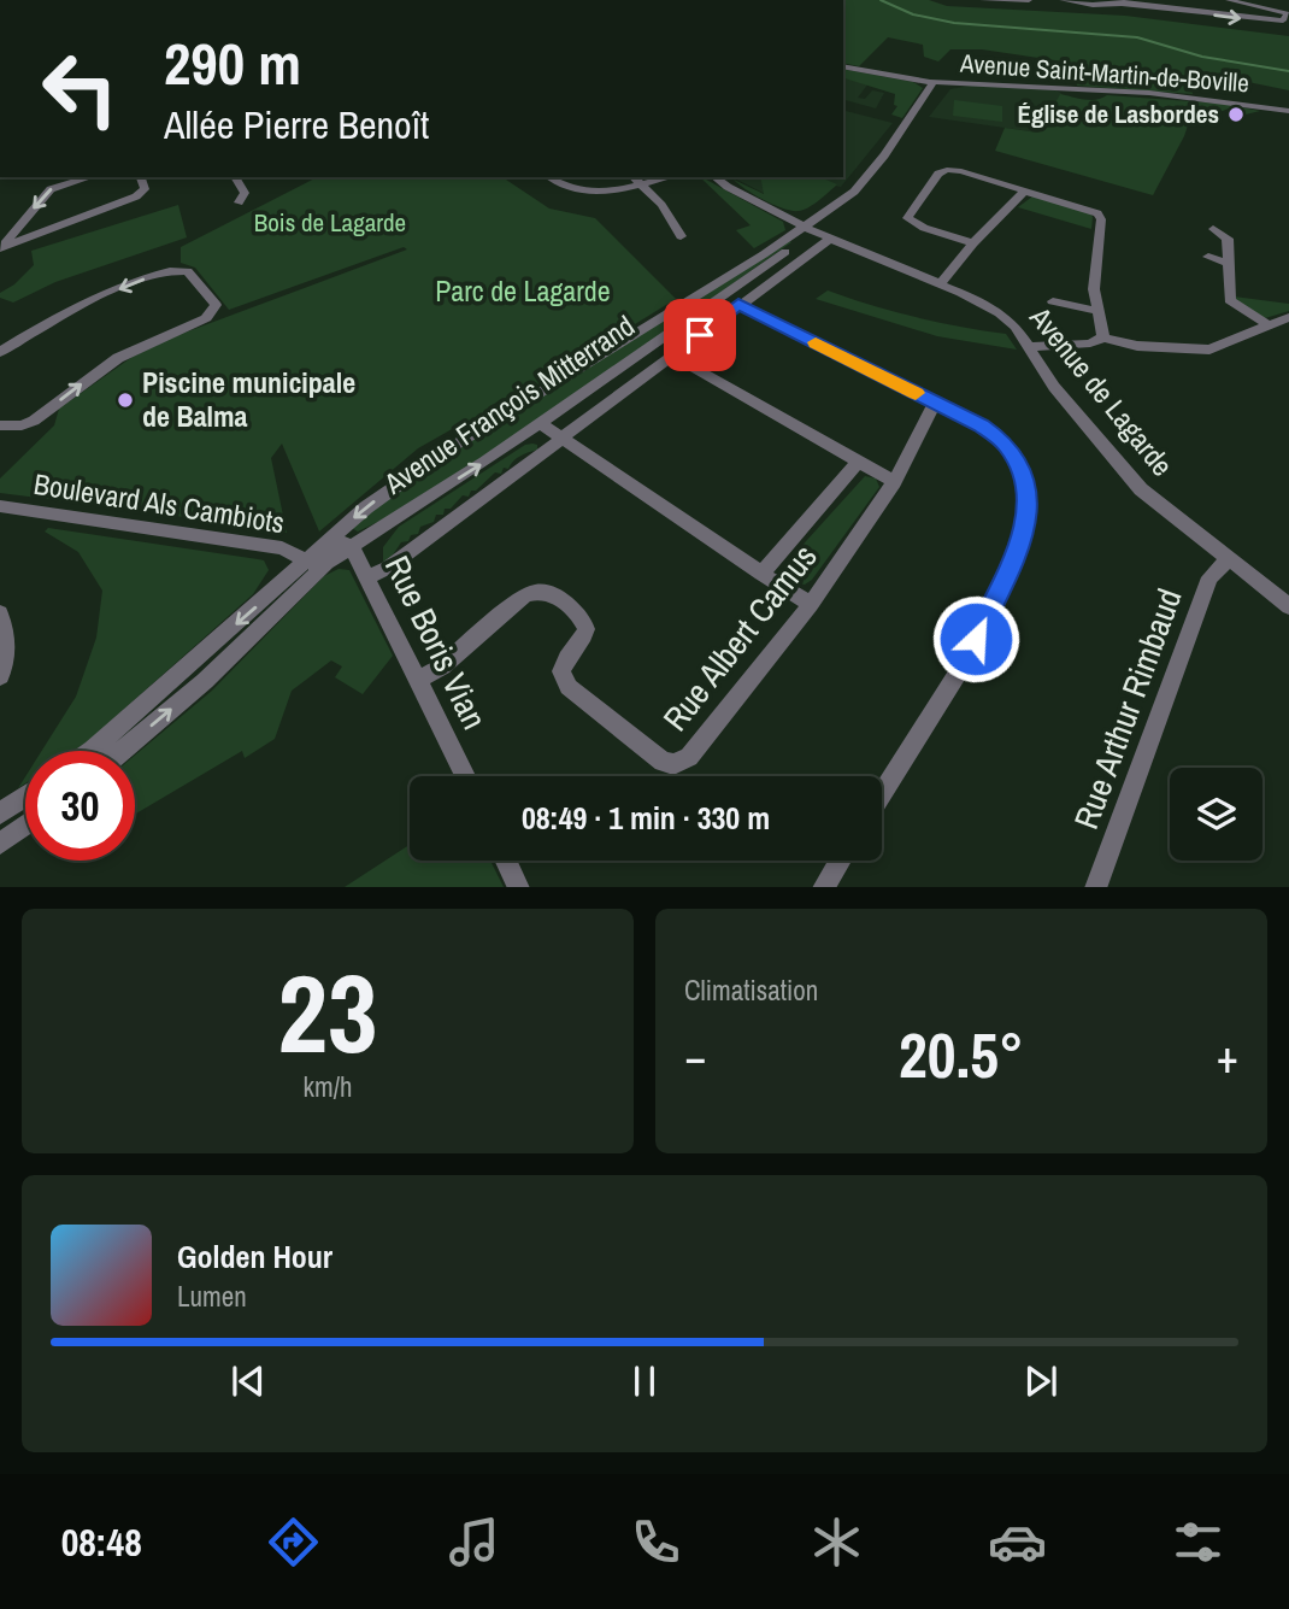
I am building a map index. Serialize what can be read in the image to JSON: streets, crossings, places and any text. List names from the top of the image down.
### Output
{
  "streets": {
    "street": [
      "Avenue Saint-Martin-de-Boville",
      "Avenue de Lagarde",
      "Avenue François Mitterrand",
      "Boulevard Als Cambiots",
      "Rue Albert Camus",
      "Rue Boris Vian",
      "Rue Arthur Rimbaud"
    ]
  },
  "crossings": [
    ["Avenue de Lagarde", "Avenue François Mitterrand"],
    ["Avenue de Lagarde", "Rue Arthur Rimbaud"],
    ["Avenue François Mitterrand", "Boulevard Als Cambiots"],
    ["Avenue François Mitterrand", "Rue Boris Vian"],
    ["Rue Albert Camus", "Rue Boris Vian"]
  ],
  "parks": ["Bois de Lagarde", "Parc de Lagarde"],
  "places": ["Église de Lasbordes", "Piscine municipale de Balma"],
  "page": {
    "turn": ["290 m", "Allée Pierre Benoît"],
    "limit": "30",
    "trip": "08:49 · 1 min · 330 m",
    "tile": [
      ["23", "km/h"],
      "Climatisation"
    ],
    "heat": ["−", "20.5°", "+"],
    "song": ["Golden Hour", "Lumen"],
    "tabs": "08:48"
  }
}
